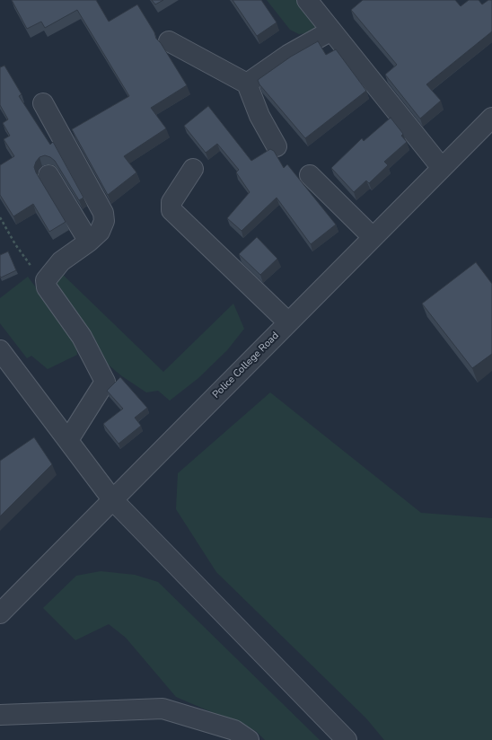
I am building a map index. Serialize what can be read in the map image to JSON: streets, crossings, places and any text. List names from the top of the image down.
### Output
{
  "streets": {
    "street": ["Police College Road"]
  }
}
